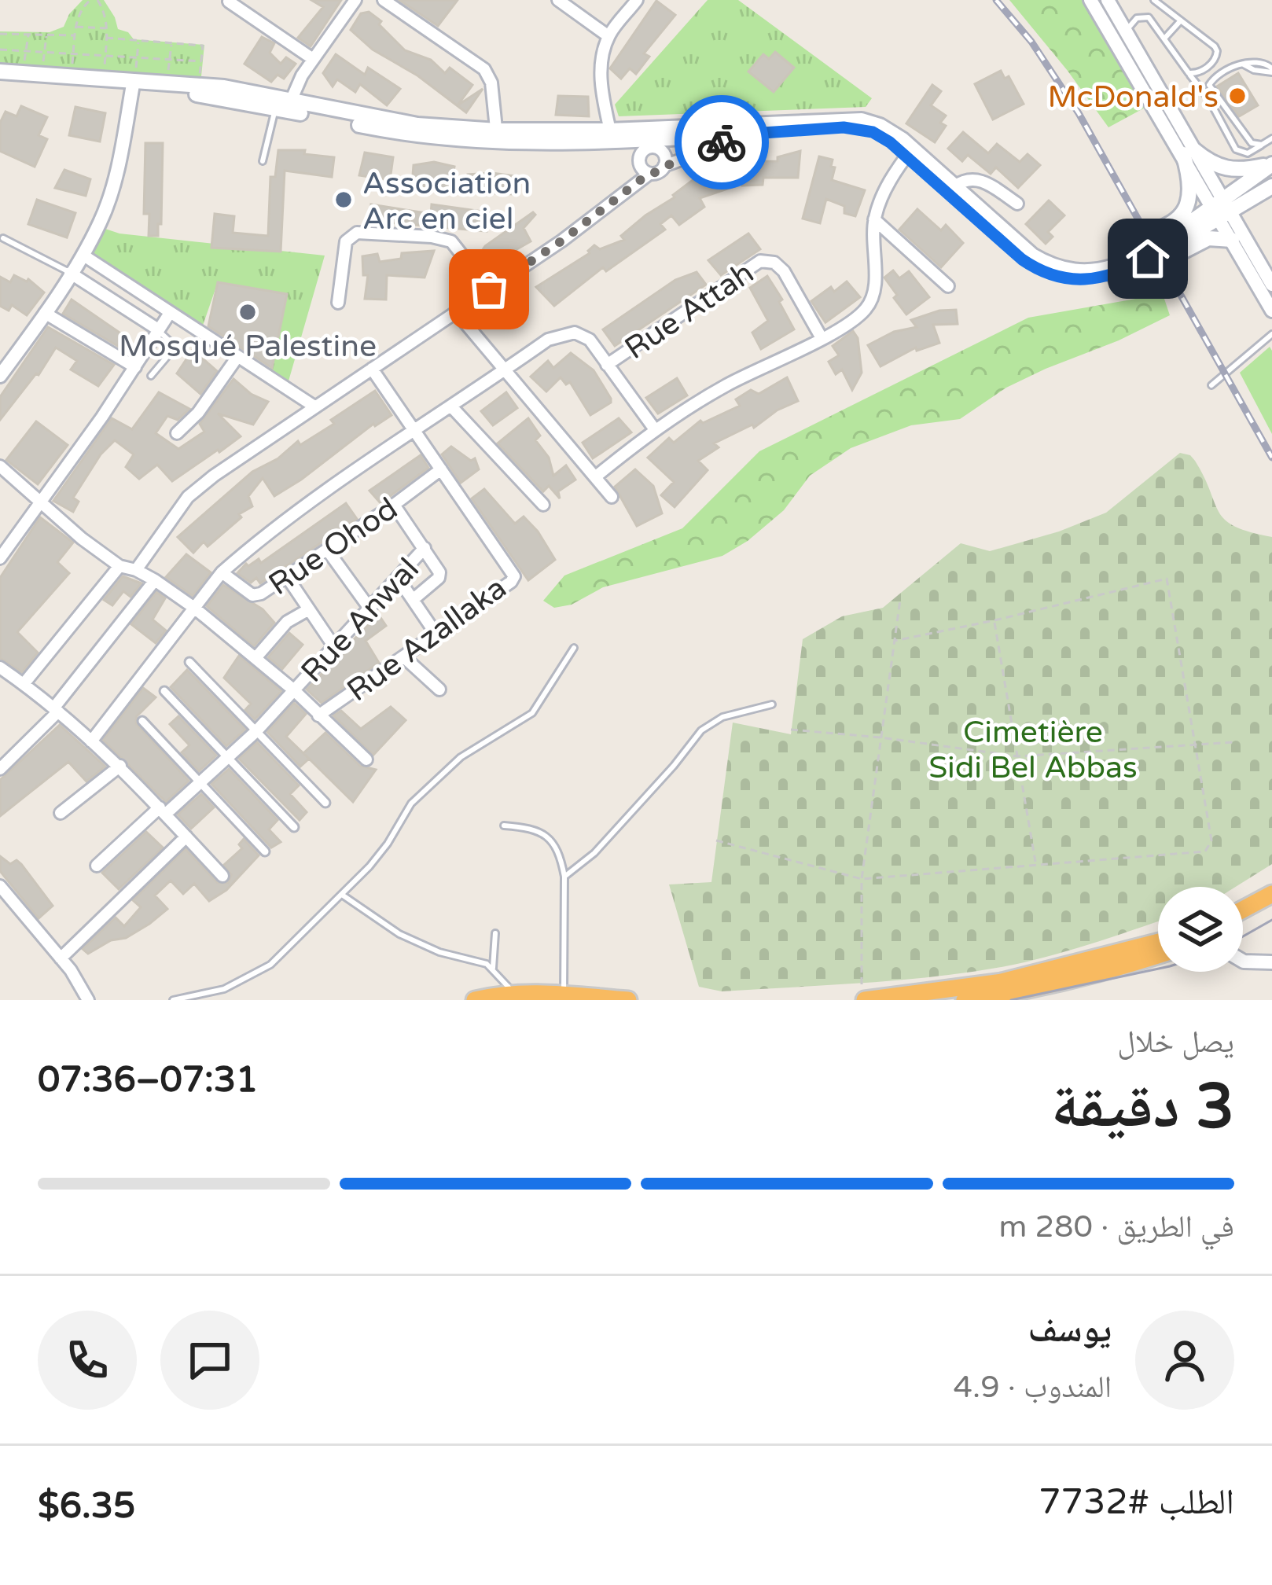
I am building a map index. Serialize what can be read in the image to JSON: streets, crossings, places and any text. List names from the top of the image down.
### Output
{
  "streets": {
    "street": [
      "Rue Attah",
      "Rue Ohod",
      "Rue Anwal",
      "Rue Azallaka"
    ]
  },
  "crossings": [
    ["Rue Ohod", "Rue Azallaka"]
  ],
  "parks": ["Cimetière Sidi Bel Abbas"],
  "places": ["McDonald's", "Association Arc en ciel", "Mosqué Palestine"],
  "page": {
    "heading": ["3 دقيقة", "يصل خلال", "07:31–07:36"],
    "panel": [
      "يوسف",
      "المندوب · 4.9",
      "الطلب #7732",
      "$6.35"
    ],
    "bar": "في الطريق · 280 m"
  }
}
